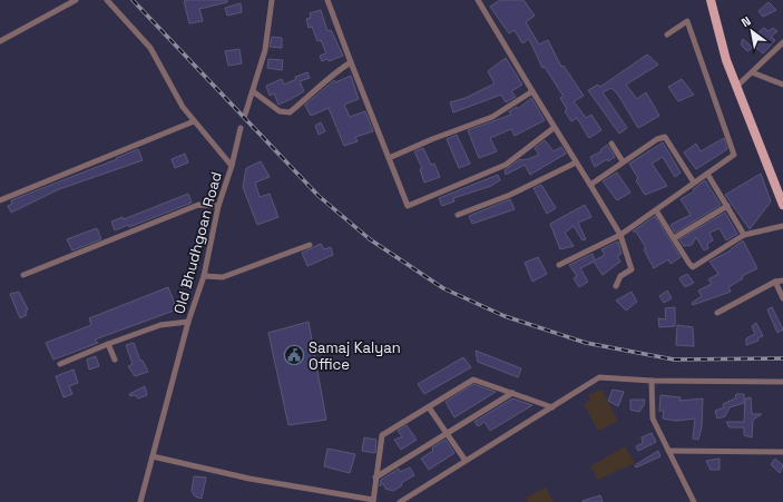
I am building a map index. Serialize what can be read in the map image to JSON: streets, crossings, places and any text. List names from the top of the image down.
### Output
{
  "streets": {
    "street": ["Old Bhudhgoan Road"]
  },
  "places": {
    "public building": ["Samaj Kalyan Office"]
  },
  "north": "top left"
}
